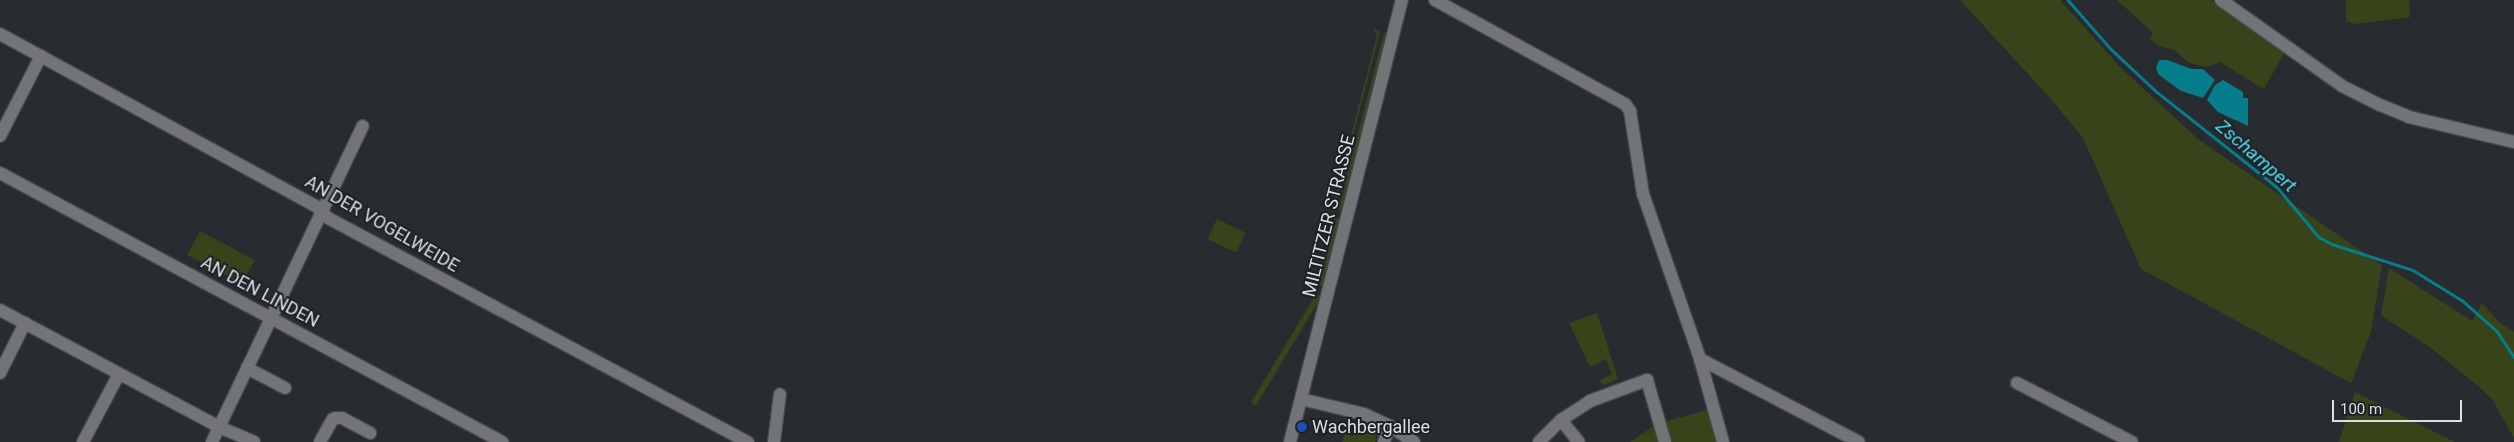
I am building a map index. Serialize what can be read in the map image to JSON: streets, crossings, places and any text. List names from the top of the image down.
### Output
{
  "streets": {
    "street": ["MILTITZER STRASSE", "AN DER VOGELWEIDE", "AN DEN LINDEN"]
  },
  "water": ["Zschampert"],
  "places": ["Wachbergallee"],
  "scale_bar": "100 m"
}
